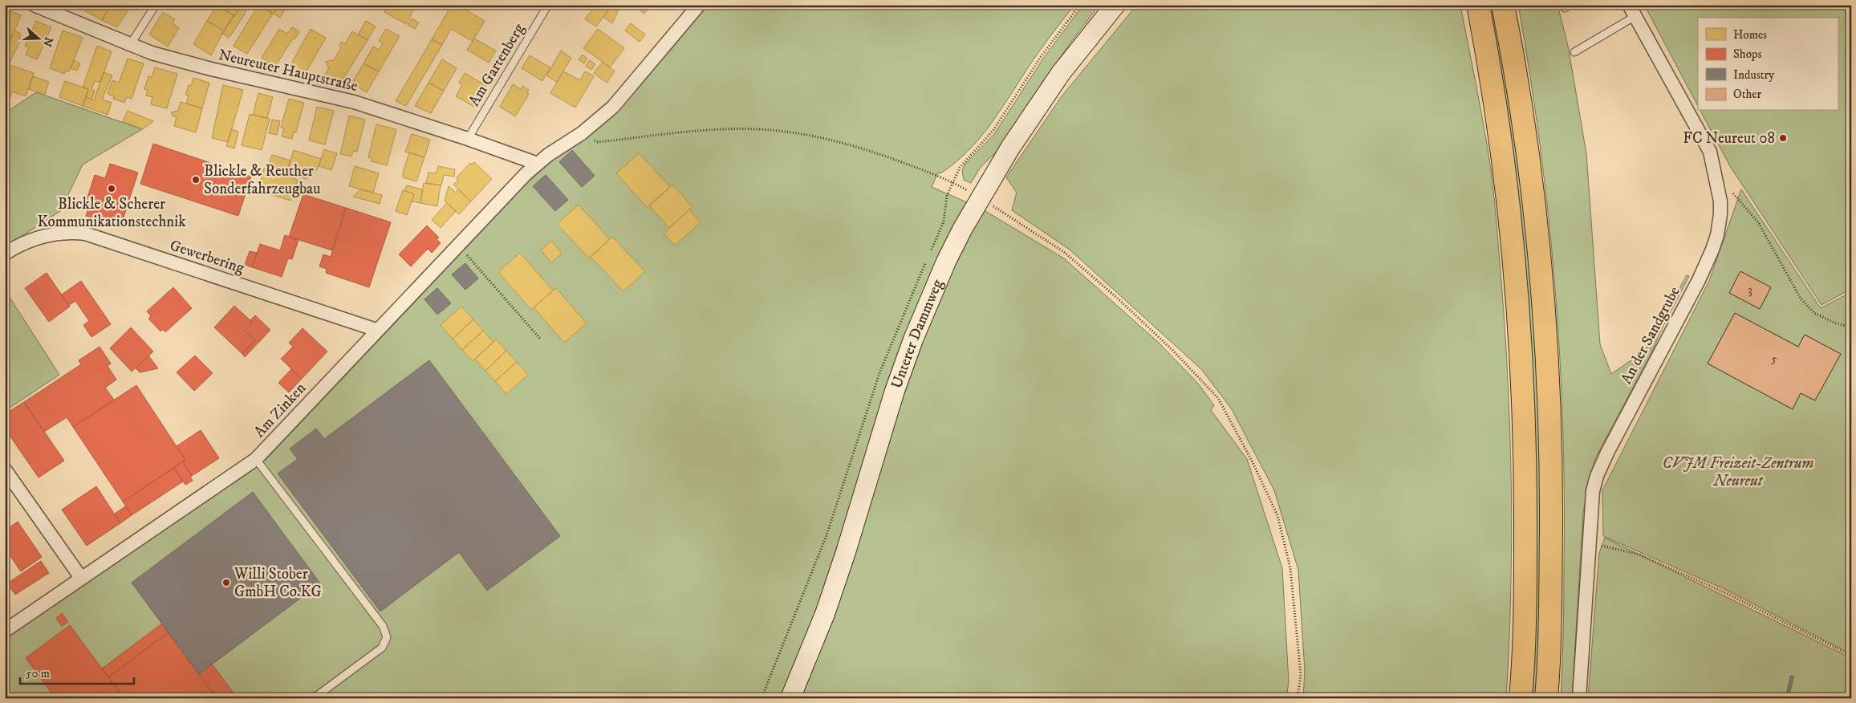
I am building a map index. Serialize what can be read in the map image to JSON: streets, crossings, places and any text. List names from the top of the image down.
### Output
{
  "streets": {
    "main road": ["Unterer Dammweg"],
    "street": [
      "Neureuter Hauptstraße",
      "Gewerbering",
      "An der Sandgrube",
      "Am Zinken"
    ],
    "lane": ["Am Gartenberg"]
  },
  "crossings": [
    ["Am Gartenberg", "Neureuter Hauptstraße"],
    ["Neureuter Hauptstraße", "Am Zinken"],
    ["Gewerbering", "Am Zinken"]
  ],
  "parks": ["CVJM Freizeit-Zentrum Neureut"],
  "places": [
    "FC Neureut 08",
    "Blickle & Reuther Sonderfahrzeugbau",
    "Blickle & Scherer Kommunikationstechnik",
    "Willi Stober GmbH Co.KG"
  ],
  "house_numbers": ["3", "5"],
  "legend": [
    "Homes",
    "Shops",
    "Industry",
    "Other"
  ],
  "scale_bar": "50 m",
  "north": "right"
}
